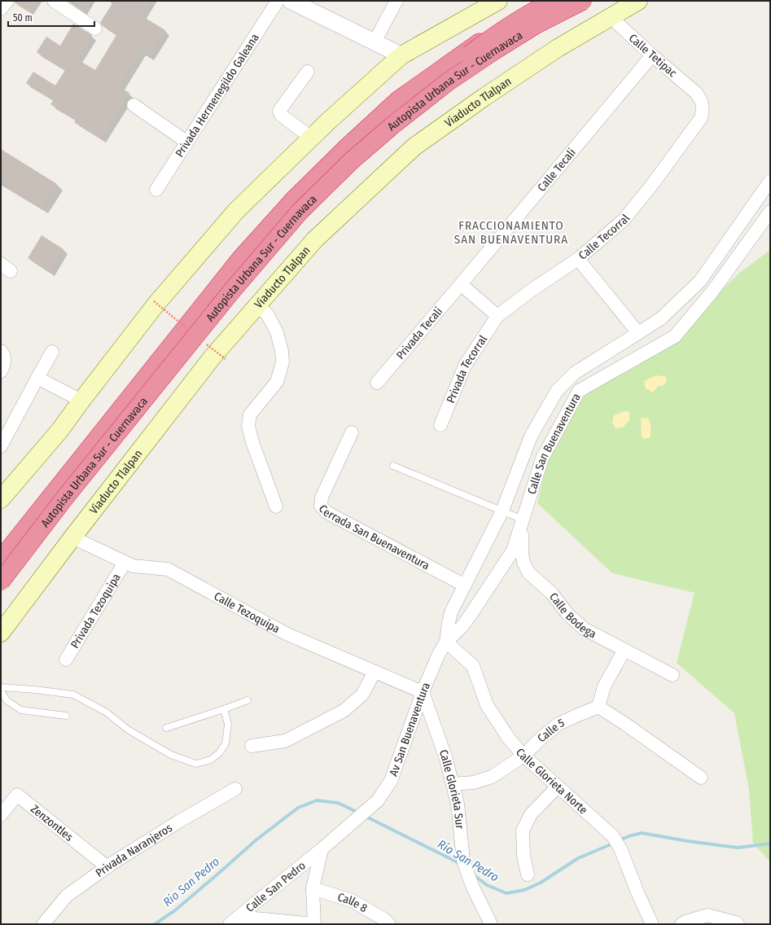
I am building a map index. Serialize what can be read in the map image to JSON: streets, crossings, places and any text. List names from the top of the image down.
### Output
{
  "streets": {
    "highway": ["Autopista Urbana Sur - Cuernavaca", "Viaducto Tlalpan"],
    "street": [
      "Calle Tetipac",
      "Privada Hermenegildo Galeana",
      "Calle Tecali",
      "Calle Tecorral",
      "Privada Tecali",
      "Privada Tecorral",
      "Calle San Buenaventura",
      "Cerrada San Buenaventura",
      "Privada Tezoquipa",
      "Calle Tezoquipa",
      "Calle Bodega",
      "Av San Buenaventura",
      "Calle 5",
      "Calle Glorieta Norte",
      "Calle Glorieta Sur",
      "Zenzontles",
      "Privada Naranjeros",
      "Calle San Pedro",
      "Calle 8"
    ]
  },
  "crossings": [
    ["Calle Tetipac", "Viaducto Tlalpan"],
    ["Calle Tetipac", "Calle Tecali"],
    ["Calle Tetipac", "Calle Tecorral"],
    ["Viaducto Tlalpan", "Calle Tezoquipa"],
    ["Calle Tecali", "Privada Tecali"],
    ["Calle Tecorral", "Privada Tecorral"],
    ["Calle San Buenaventura", "Cerrada San Buenaventura"],
    ["Calle San Buenaventura", "Calle Bodega"],
    ["Calle San Buenaventura", "Av San Buenaventura"],
    ["Calle San Buenaventura", "Calle Glorieta Norte"],
    ["Privada Tezoquipa", "Calle Tezoquipa"],
    ["Calle Tezoquipa", "Av San Buenaventura"],
    ["Calle Tezoquipa", "Calle Glorieta Sur"],
    ["Av San Buenaventura", "Calle Glorieta Sur"],
    ["Av San Buenaventura", "Calle San Pedro"],
    ["Calle 5", "Calle Glorieta Norte"],
    ["Calle 5", "Calle Glorieta Sur"],
    ["Zenzontles", "Privada Naranjeros"]
  ],
  "districts": ["FRACCIONAMIENTO SAN BUENAVENTURA"],
  "water": ["Río San Pedro"],
  "scale_bar": "50 m"
}
